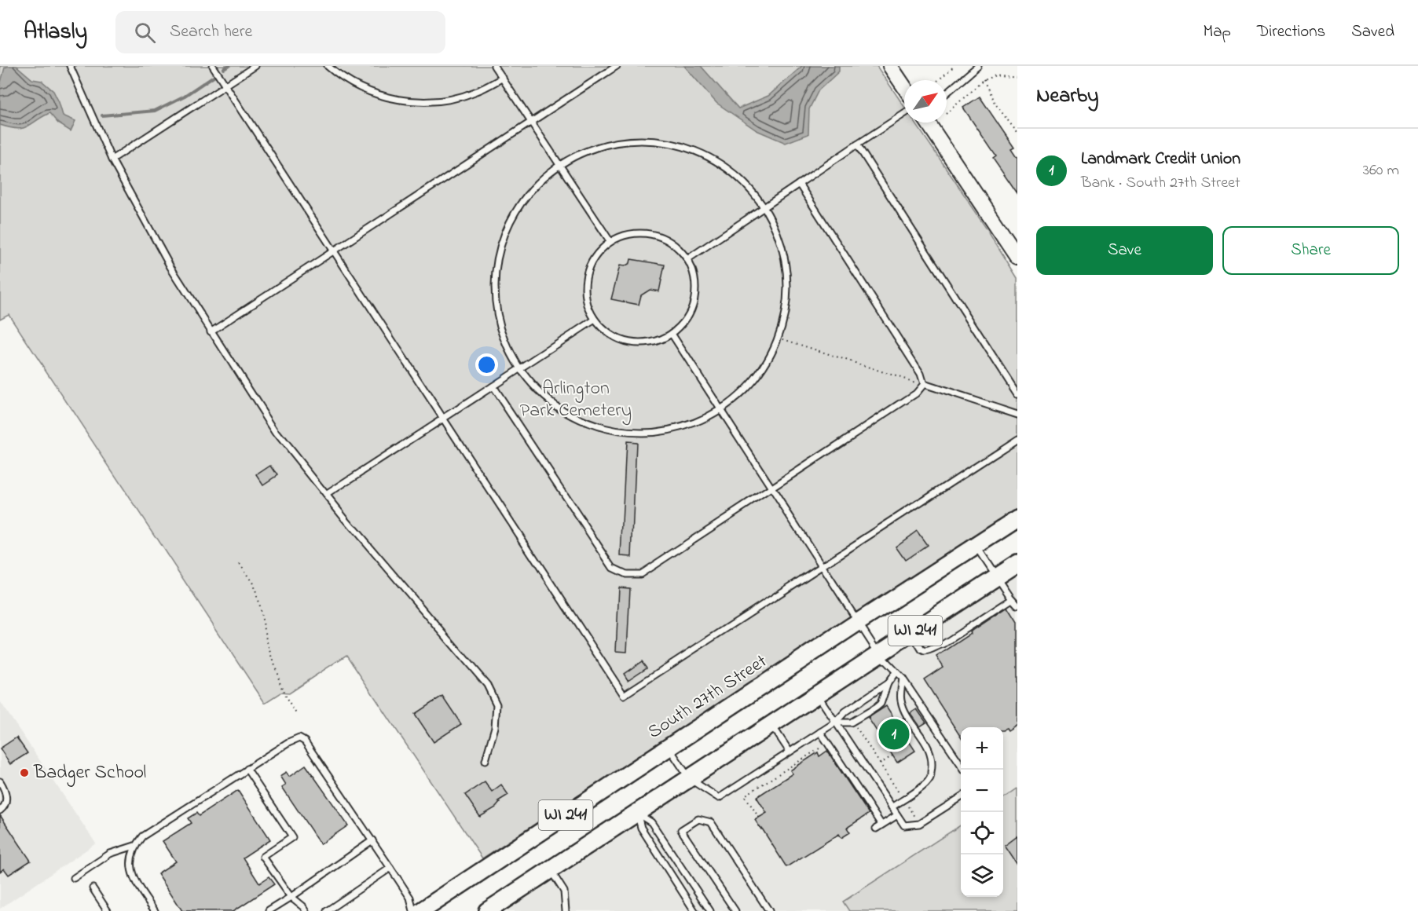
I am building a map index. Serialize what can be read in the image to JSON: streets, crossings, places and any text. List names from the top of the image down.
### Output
{
  "streets": {
    "main road": ["WI 241", "South 27th Street"]
  },
  "parks": ["Arlington Park Cemetery"],
  "places": ["Badger School"],
  "north": "top right",
  "page": {
    "header": "Atlasly",
    "search": "Search here",
    "nav": ["Map", "Directions", "Saved"],
    "heading": "Nearby",
    "list": [
      {
        "mark": "1",
        "name": "Landmark Credit Union",
        "note": "Bank · South 27th Street",
        "value": "360 m"
      }
    ],
    "buttons": ["Save", "Share"],
    "pins": "1",
    "map_buttons": ["+", "−"]
  }
}
